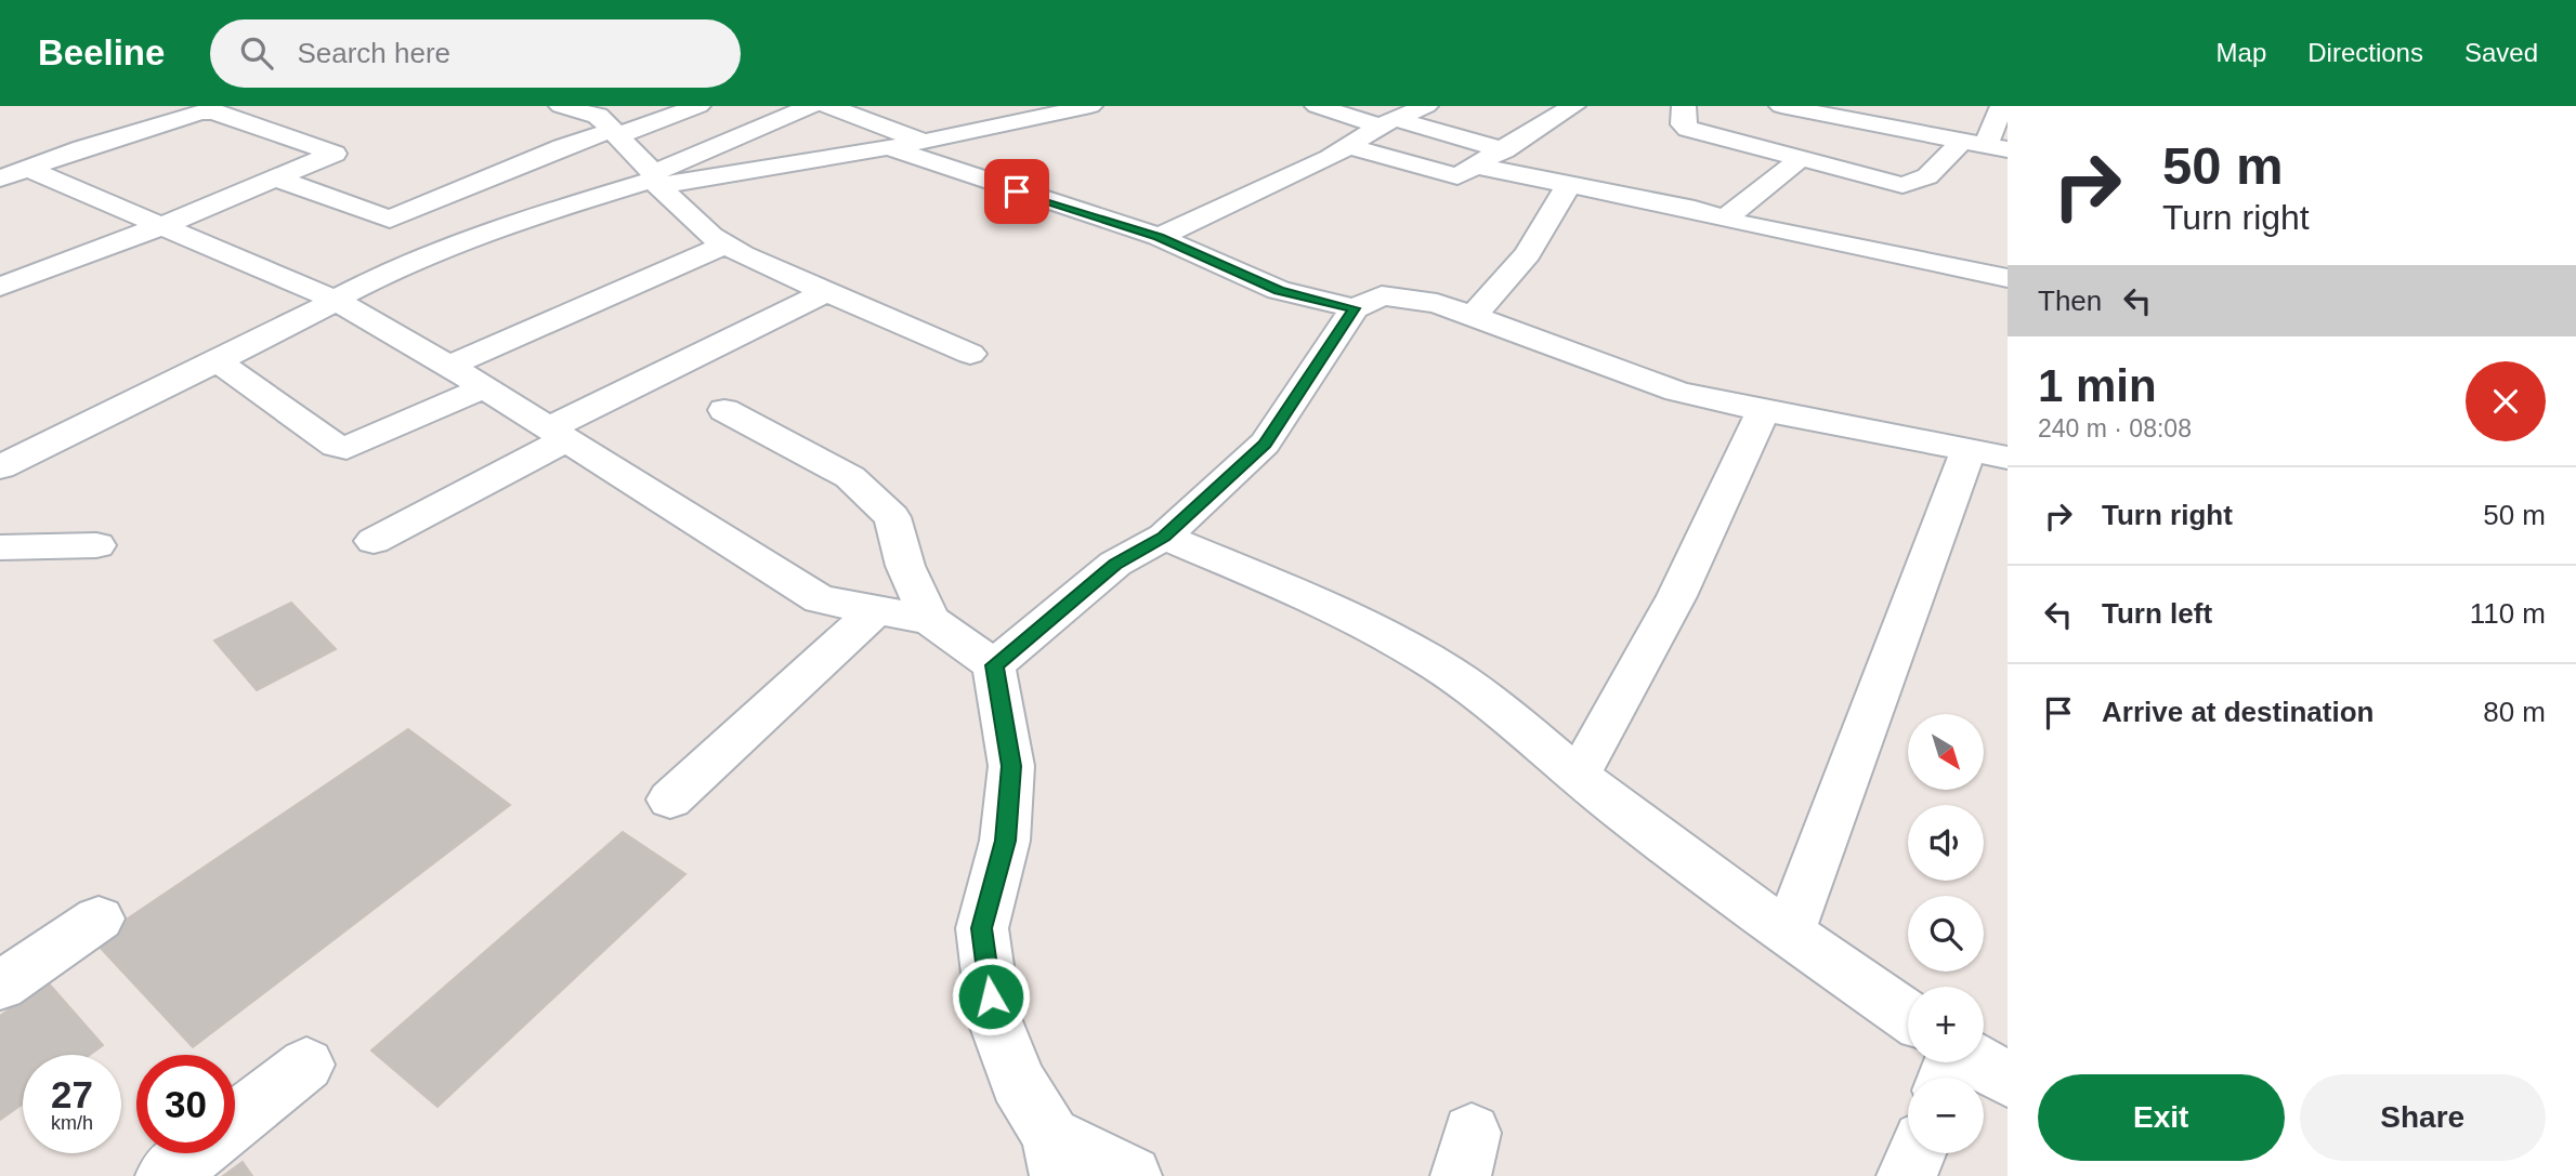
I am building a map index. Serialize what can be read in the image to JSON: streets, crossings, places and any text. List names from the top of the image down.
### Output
{
  "north": "bottom right",
  "page": {
    "header": "Beeline",
    "search": "Search here",
    "nav": ["Map", "Directions", "Saved"],
    "turn": ["50 m", "Turn right"],
    "then": "Then",
    "heading": ["1 min", "240 m · 08:08"],
    "list": [
      {
        "name": "Turn right",
        "value": "50 m"
      },
      {
        "name": "Turn left",
        "value": "110 m"
      },
      {
        "name": "Arrive at destination",
        "value": "80 m"
      }
    ],
    "map_buttons": ["+", "−"],
    "speed": "27 km/h",
    "limit": "30",
    "buttons": ["Exit", "Share"]
  }
}
